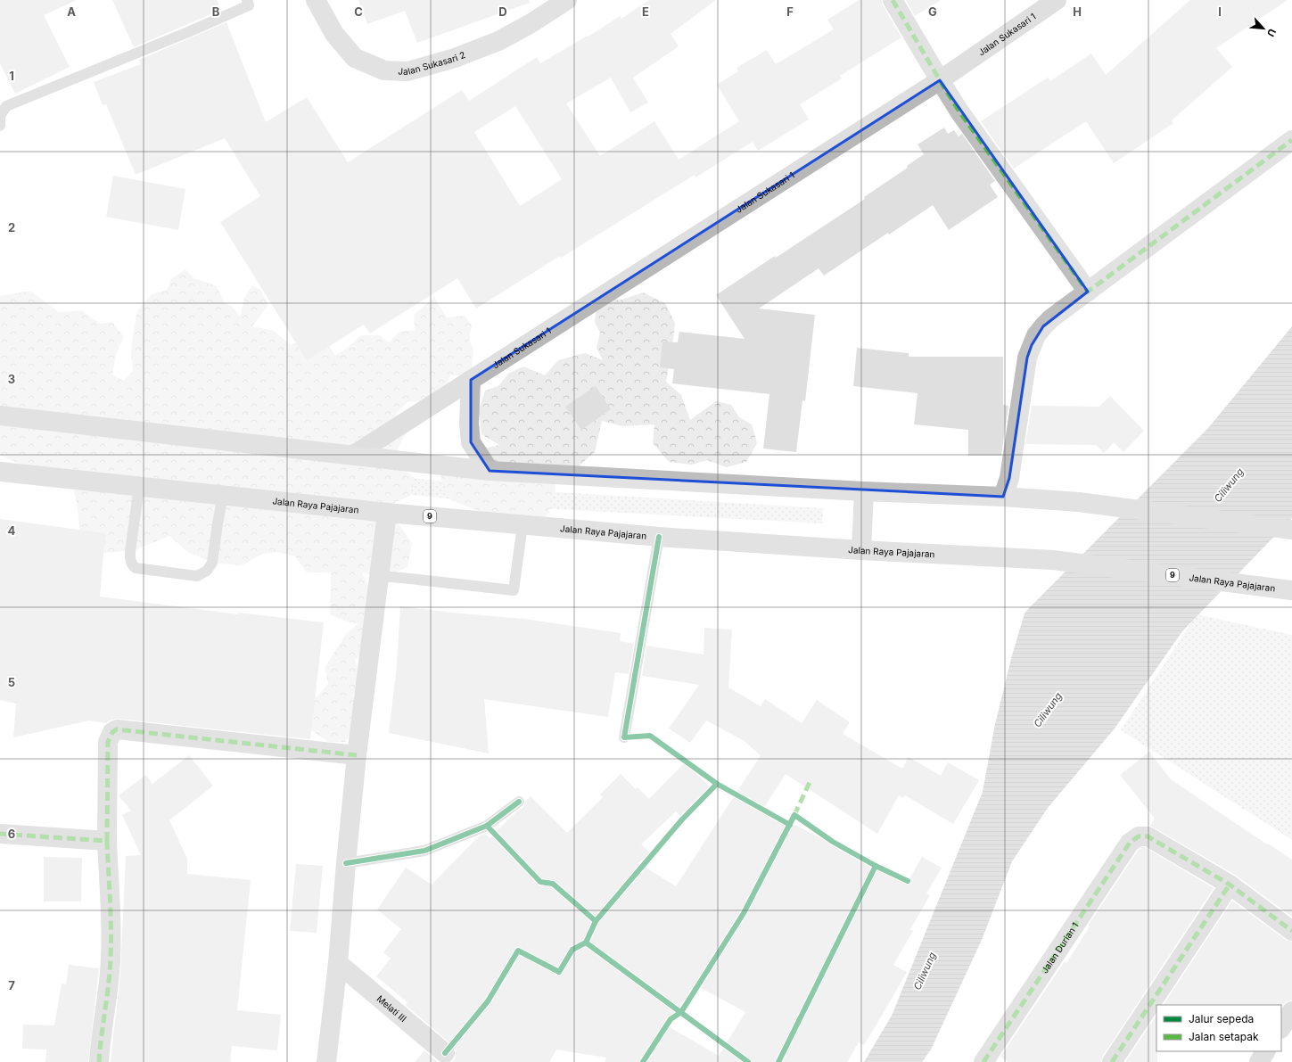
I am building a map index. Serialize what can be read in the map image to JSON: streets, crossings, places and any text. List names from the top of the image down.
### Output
{
  "streets": {
    "main road": [
      "Jalan Sukasari 2",
      "Jalan Raya Pajajaran",
      "9",
      "Jalan Durian 1",
      "Melati III"
    ],
    "street": ["Jalan Sukasari 1"]
  },
  "water": ["Ciliwung"],
  "legend": ["Jalur sepeda", "Jalan setapak"],
  "north": "bottom right",
  "grid": {
    "columns": [
      "A",
      "B",
      "C",
      "D",
      "E",
      "F",
      "G",
      "H",
      "I"
    ],
    "rows": [
      "1",
      "2",
      "3",
      "4",
      "5",
      "6",
      "7"
    ]
  }
}
